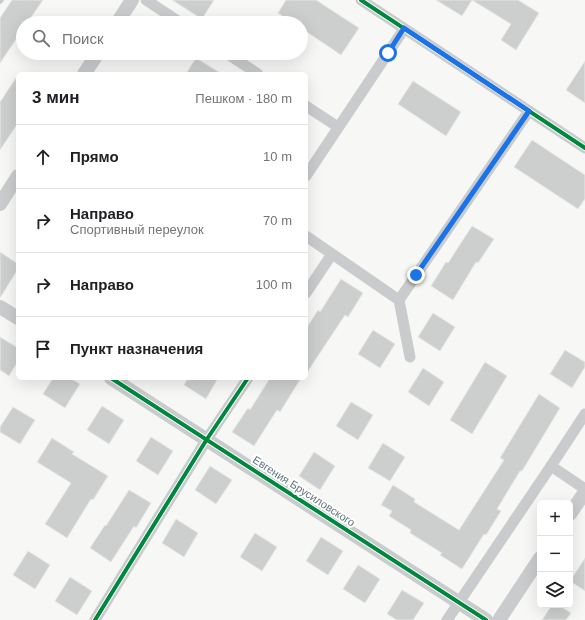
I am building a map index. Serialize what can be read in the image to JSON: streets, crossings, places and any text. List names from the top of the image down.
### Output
{
  "streets": {
    "street": ["Евгения Брусиловского"]
  },
  "page": {
    "search": "Поиск",
    "heading": ["3 мин", "Пешком · 180 m"],
    "list": [
      ["Прямо", "10 m"],
      ["Направо", "Спортивный переулок", "70 m"],
      ["Направо", "100 m"],
      "Пункт назначения"
    ],
    "map_buttons": ["+", "−"]
  }
}
